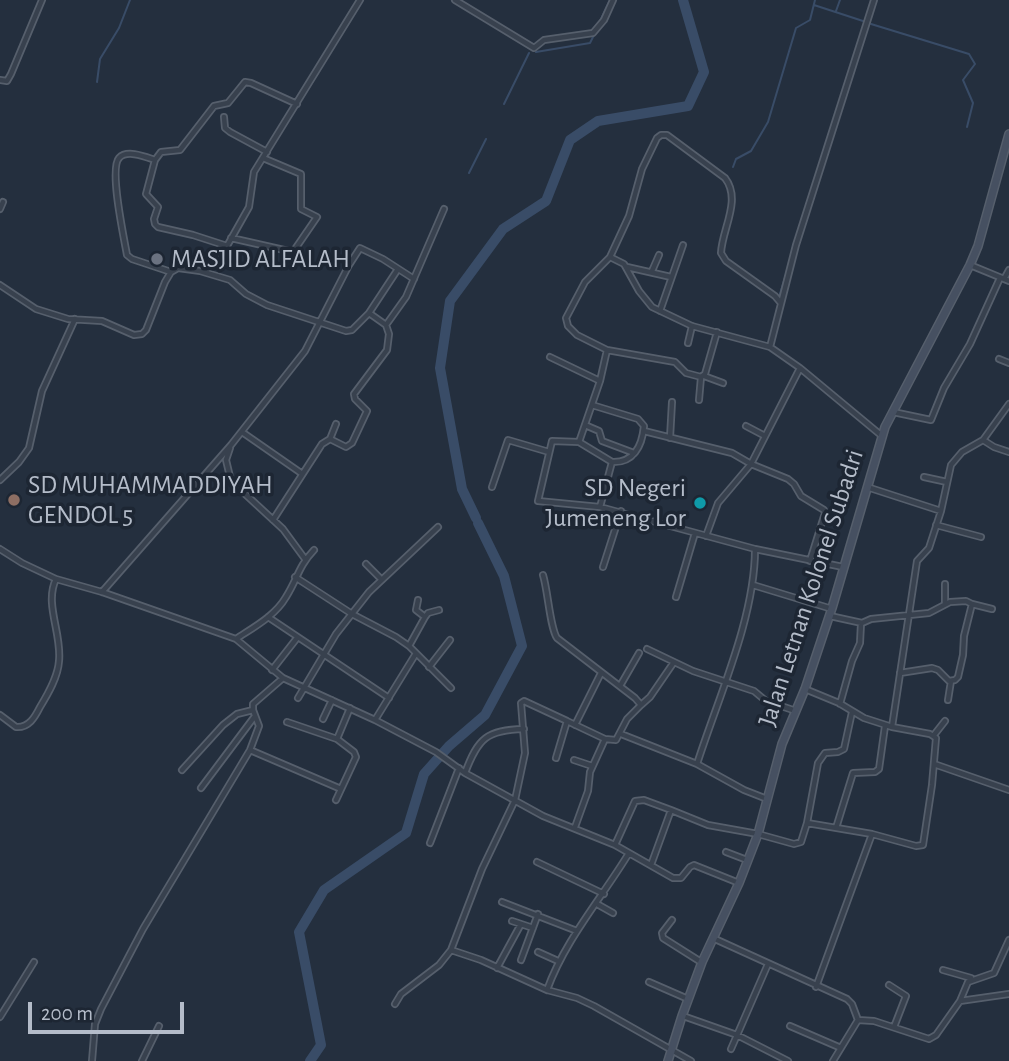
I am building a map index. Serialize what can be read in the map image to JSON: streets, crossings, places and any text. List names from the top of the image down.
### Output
{
  "streets": {
    "main road": ["Jalan Letnan Kolonel Subadri"]
  },
  "places": ["MASJID ALFALAH", "SD MUHAMMADDIYAH GENDOL 5", "SD Negeri Jumeneng Lor"],
  "scale_bar": "200 m"
}
